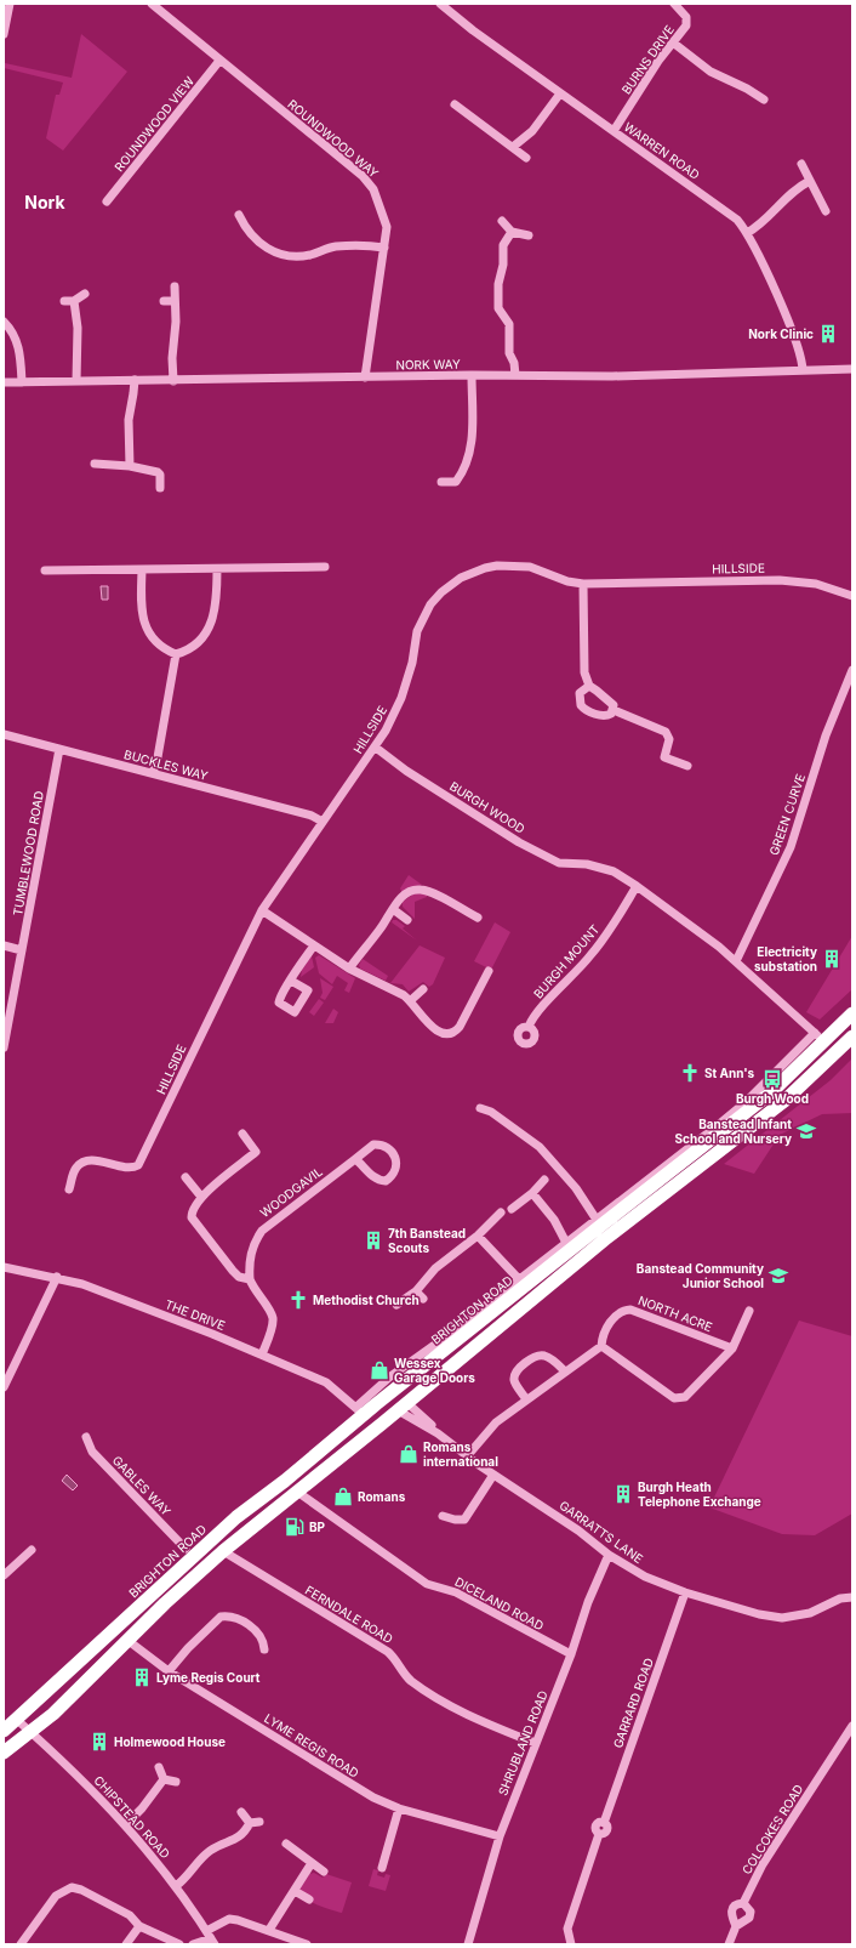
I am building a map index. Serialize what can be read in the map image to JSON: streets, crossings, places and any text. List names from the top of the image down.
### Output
{
  "streets": {
    "highway": ["BRIGHTON ROAD"],
    "street": [
      "BURNS DRIVE",
      "ROUNDWOOD VIEW",
      "ROUNDWOOD WAY",
      "WARREN ROAD",
      "NORK WAY",
      "HILLSIDE",
      "BUCKLES WAY",
      "BURGH WOOD",
      "GREEN CURVE",
      "TUMBLEWOOD ROAD",
      "BURGH MOUNT",
      "WOODGAVIL",
      "NORTH ACRE",
      "THE DRIVE",
      "GABLES WAY",
      "GARRATTS LANE",
      "DICELAND ROAD",
      "FERNDALE ROAD",
      "GARRARD ROAD",
      "SHRUBLAND ROAD",
      "LYME REGIS ROAD",
      "CHIPSTEAD ROAD",
      "COLCOKES ROAD"
    ]
  },
  "crossings": [
    ["BURNS DRIVE", "WARREN ROAD"],
    ["ROUNDWOOD VIEW", "ROUNDWOOD WAY"],
    ["ROUNDWOOD WAY", "NORK WAY"],
    ["WARREN ROAD", "NORK WAY"],
    ["HILLSIDE", "BUCKLES WAY"],
    ["HILLSIDE", "BURGH WOOD"],
    ["BUCKLES WAY", "TUMBLEWOOD ROAD"],
    ["BURGH WOOD", "GREEN CURVE"],
    ["BURGH WOOD", "BURGH MOUNT"],
    ["BURGH WOOD", "BRIGHTON ROAD"],
    ["BRIGHTON ROAD", "THE DRIVE"],
    ["BRIGHTON ROAD", "CHIPSTEAD ROAD"],
    ["GARRATTS LANE", "GARRARD ROAD"],
    ["GARRATTS LANE", "SHRUBLAND ROAD"],
    ["DICELAND ROAD", "SHRUBLAND ROAD"],
    ["FERNDALE ROAD", "SHRUBLAND ROAD"],
    ["SHRUBLAND ROAD", "LYME REGIS ROAD"]
  ],
  "districts": ["Nork"],
  "places": {
    "building": [
      "Nork Clinic",
      "Electricity substation",
      "7th Banstead Scouts",
      "Burgh Heath Telephone Exchange",
      "Lyme Regis Court",
      "Holmewood House"
    ],
    "church": ["St Ann's", "Methodist Church"],
    "bus stop": ["Burgh Wood"],
    "school or university": ["Banstead Infant School and Nursery", "Banstead Community Junior School"],
    "shop": ["Wessex Garage Doors", "Romans international", "Romans"],
    "fuel station": ["BP"]
  }
}
